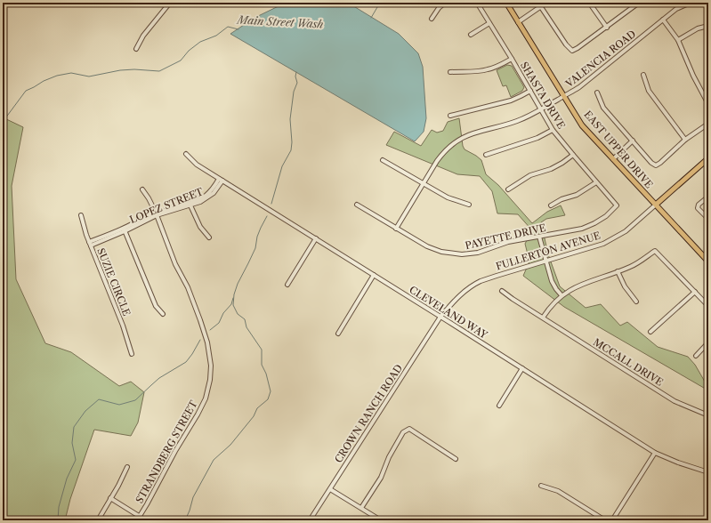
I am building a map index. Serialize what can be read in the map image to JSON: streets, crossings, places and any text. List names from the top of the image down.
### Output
{
  "streets": {
    "main road": ["EAST UPPER DRIVE", "FULLERTON AVENUE"],
    "street": [
      "VALENCIA ROAD",
      "SHASTA DRIVE",
      "LOPEZ STREET",
      "PAYETTE DRIVE",
      "SUZIE CIRCLE",
      "CLEVELAND WAY",
      "MCCALL DRIVE",
      "CROWN RANCH ROAD",
      "STRANDBERG STREET"
    ]
  },
  "crossings": [
    ["VALENCIA ROAD", "SHASTA DRIVE"],
    ["VALENCIA ROAD", "EAST UPPER DRIVE"],
    ["VALENCIA ROAD", "PAYETTE DRIVE"],
    ["SHASTA DRIVE", "PAYETTE DRIVE"],
    ["EAST UPPER DRIVE", "FULLERTON AVENUE"],
    ["LOPEZ STREET", "SUZIE CIRCLE"],
    ["LOPEZ STREET", "CLEVELAND WAY"],
    ["LOPEZ STREET", "STRANDBERG STREET"],
    ["FULLERTON AVENUE", "CLEVELAND WAY"],
    ["FULLERTON AVENUE", "CROWN RANCH ROAD"],
    ["CLEVELAND WAY", "CROWN RANCH ROAD"]
  ],
  "water": ["Main Street Wash"]
}
